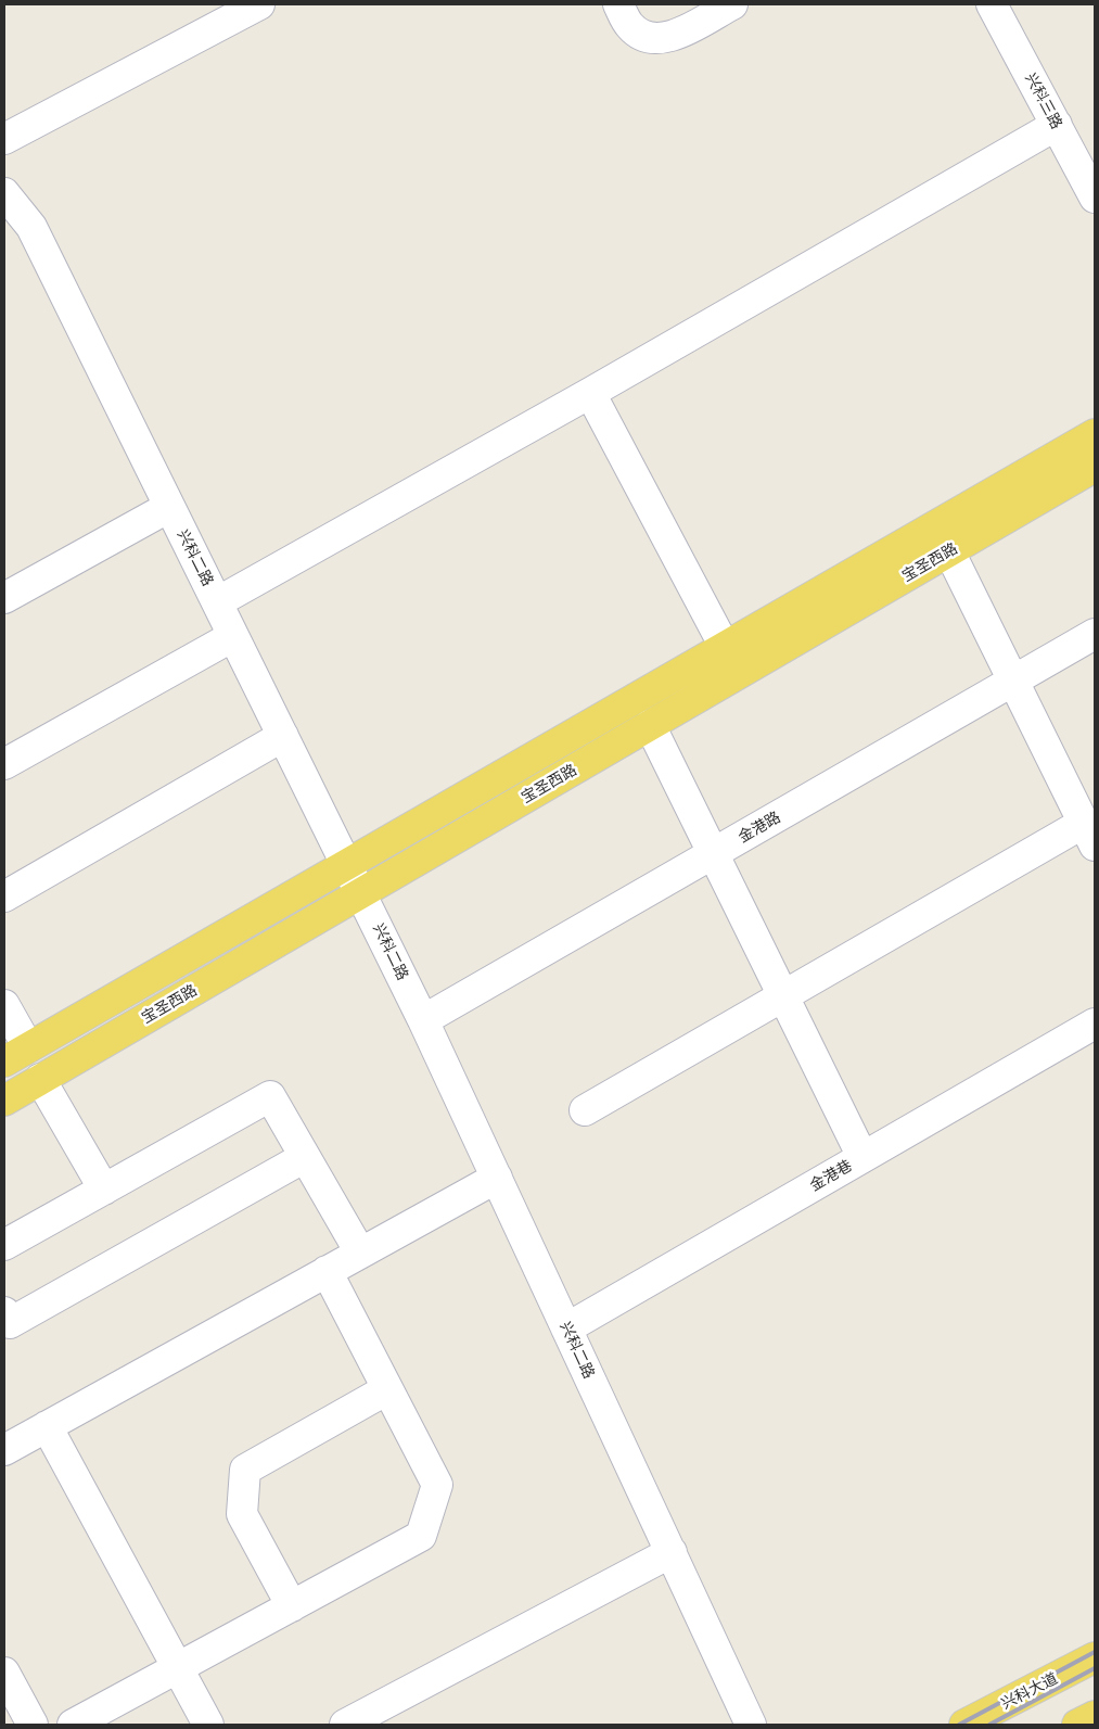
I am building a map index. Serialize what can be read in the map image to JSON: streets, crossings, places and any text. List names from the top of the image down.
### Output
{
  "streets": {
    "main road": ["宝圣西路", "兴科大道"],
    "street": [
      "兴科三路",
      "兴科二路",
      "金港路",
      "金港巷"
    ]
  },
  "crossings": [
    ["兴科二路", "宝圣西路"],
    ["兴科二路", "金港路"],
    ["兴科二路", "金港巷"]
  ]
}
